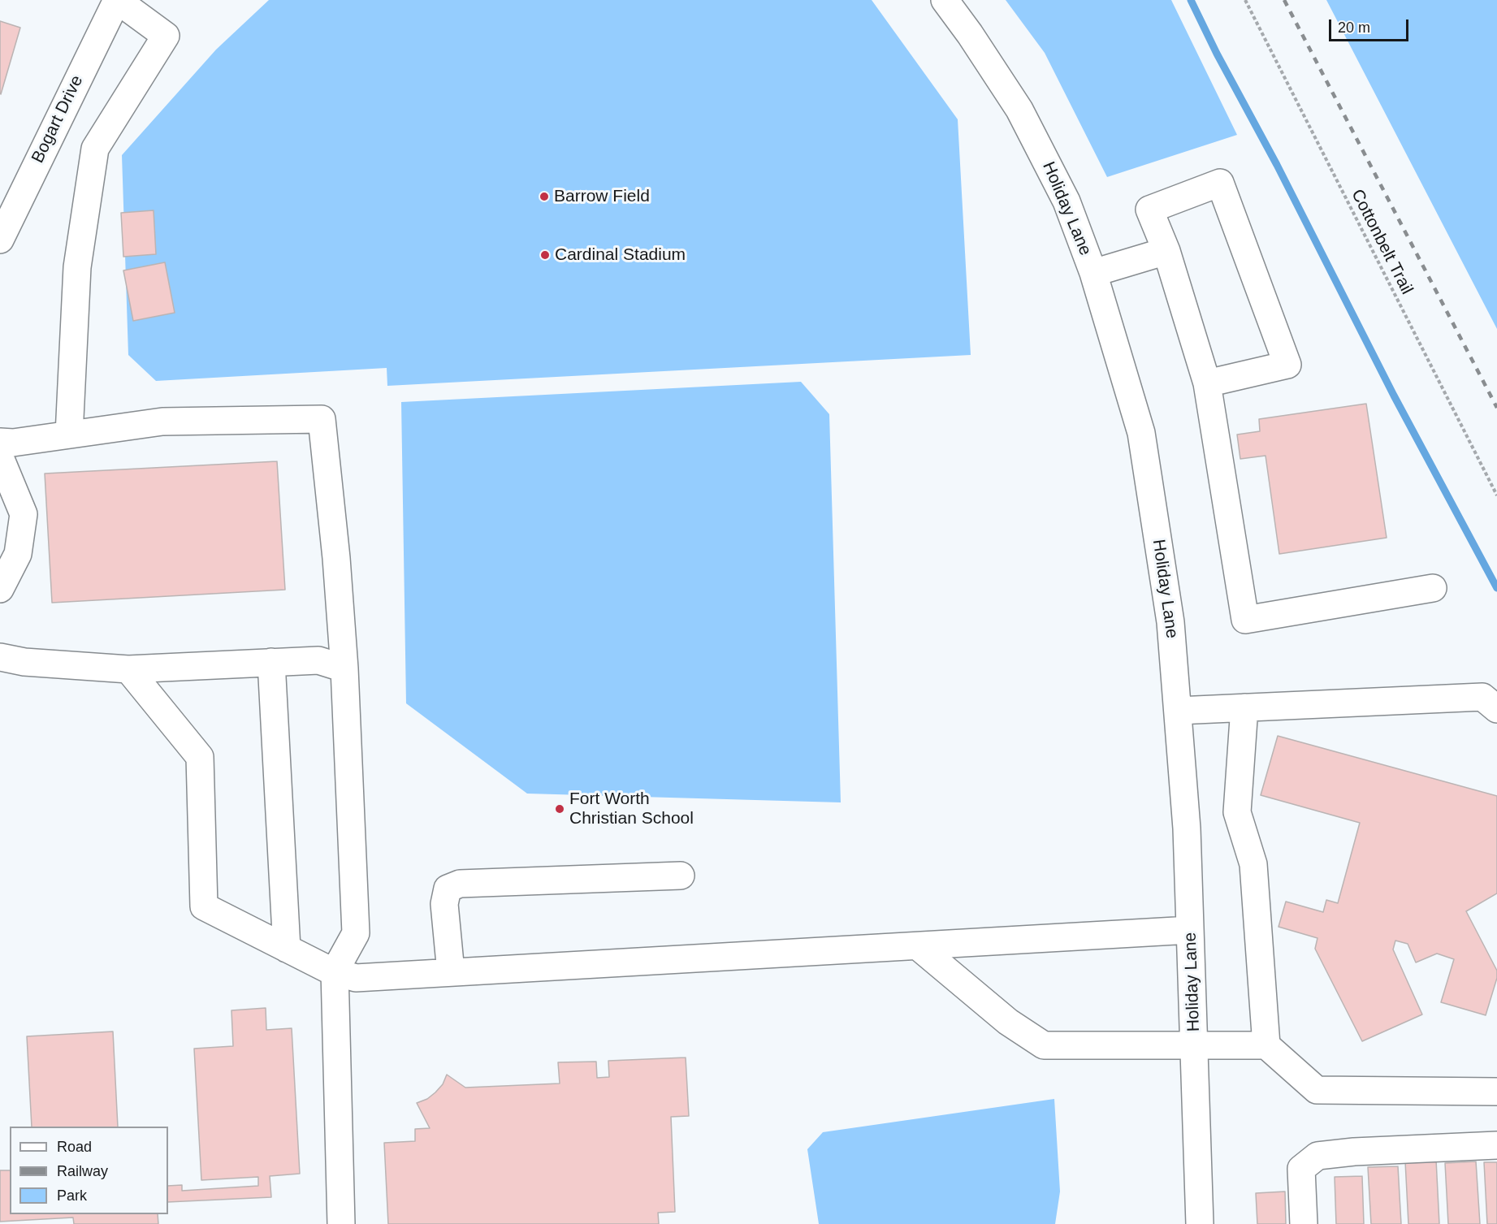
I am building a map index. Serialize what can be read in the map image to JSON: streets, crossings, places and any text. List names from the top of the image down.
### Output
{
  "streets": {
    "street": ["Bogart Drive", "Holiday Lane"],
    "path": ["Cottonbelt Trail"]
  },
  "places": ["Barrow Field", "Cardinal Stadium", "Fort Worth Christian School"],
  "legend": ["Road", "Railway", "Park"],
  "scale_bar": "20 m"
}
